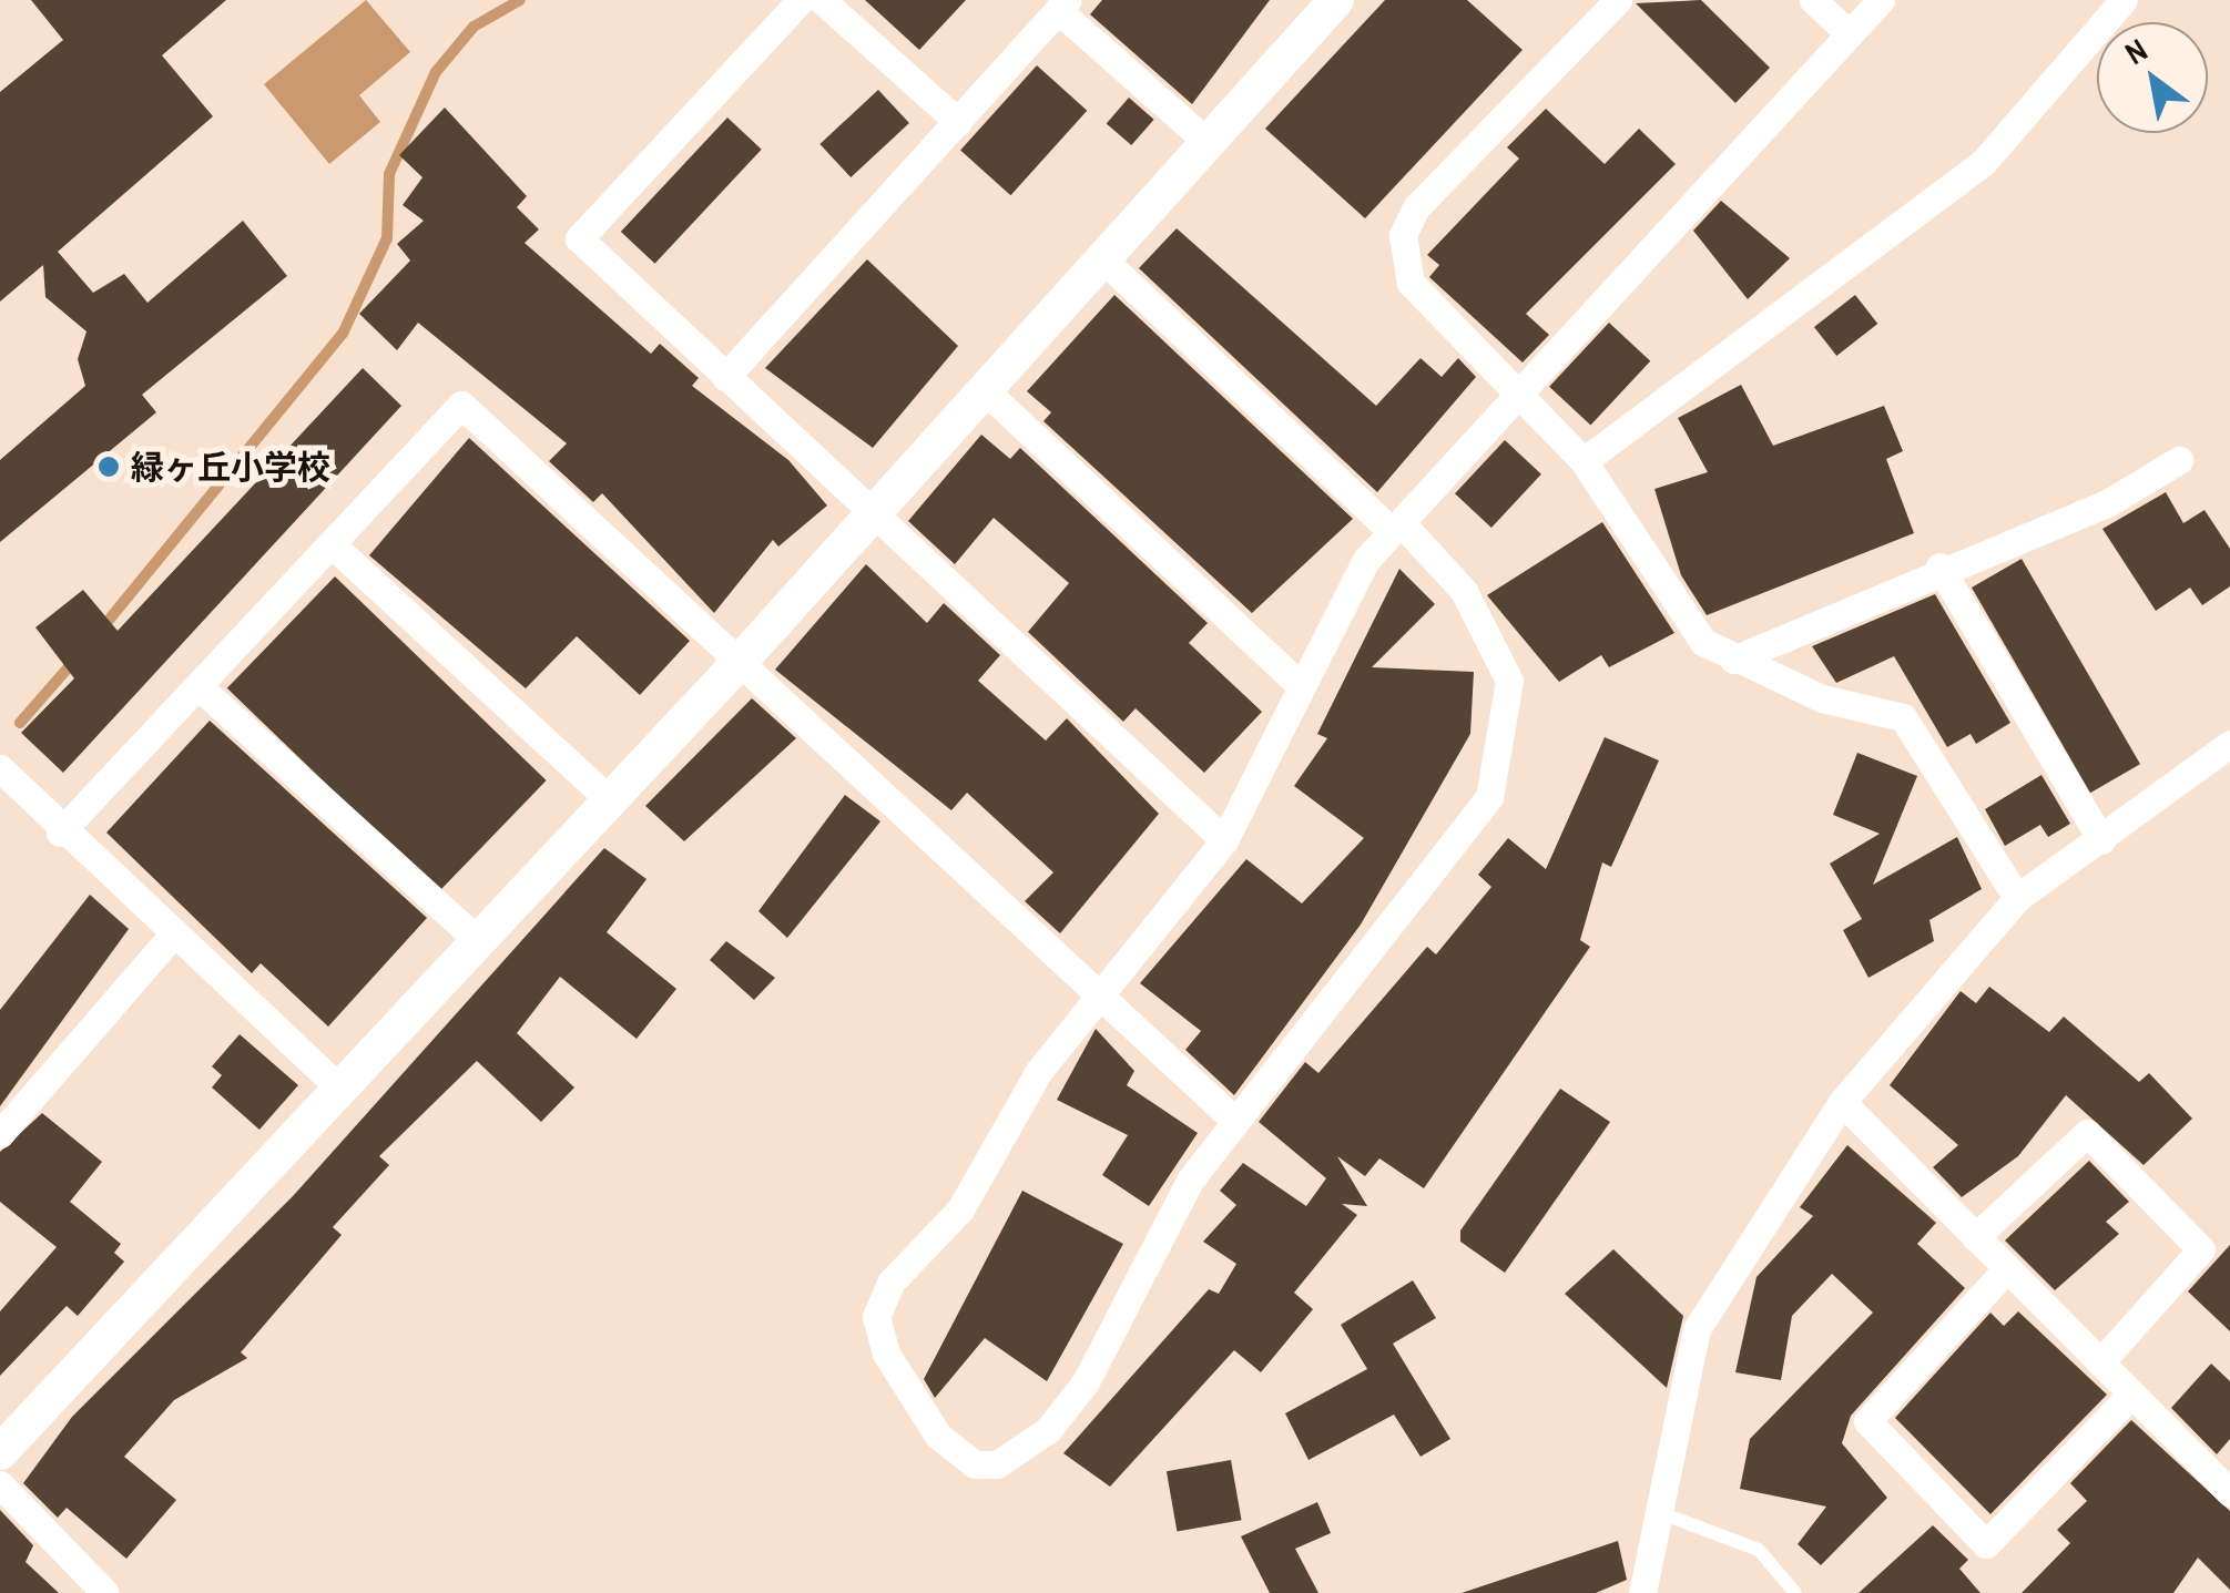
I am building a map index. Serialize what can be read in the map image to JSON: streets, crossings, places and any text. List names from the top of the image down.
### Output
{
  "places": ["緑ヶ丘小学校"],
  "north": "top left"
}
